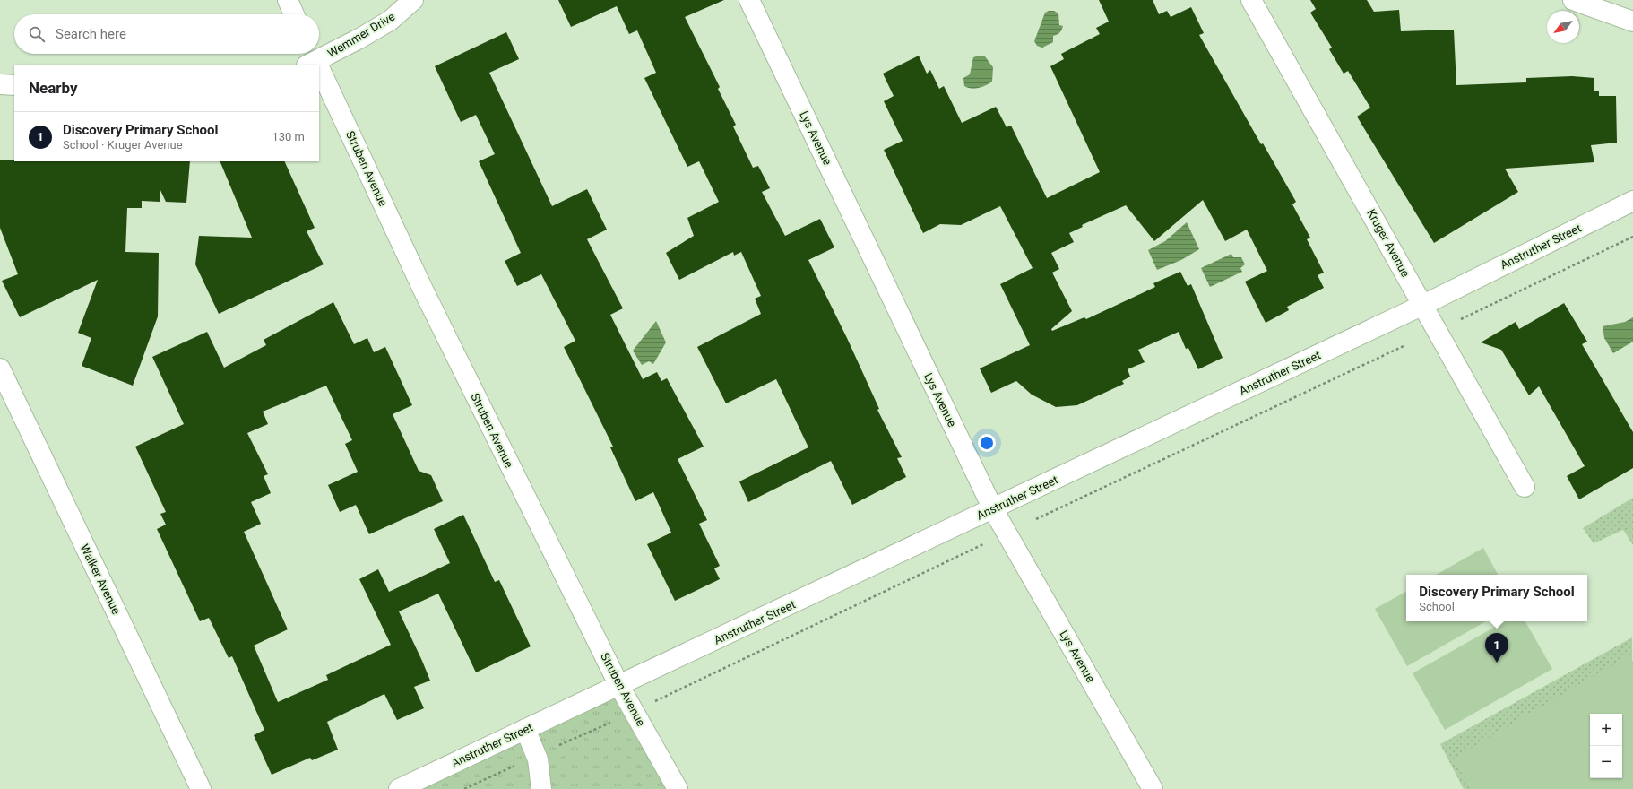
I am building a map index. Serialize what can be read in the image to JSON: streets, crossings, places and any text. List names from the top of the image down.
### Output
{
  "streets": {
    "street": [
      "Wemmer Drive",
      "Lys Avenue",
      "Struben Avenue",
      "Kruger Avenue",
      "Anstruther Street",
      "Walker Avenue"
    ]
  },
  "crossings": [
    ["Lys Avenue", "Anstruther Street"],
    ["Struben Avenue", "Anstruther Street"],
    ["Kruger Avenue", "Anstruther Street"]
  ],
  "north": "bottom left",
  "page": {
    "search": "Search here",
    "heading": "Nearby",
    "list": [
      {
        "mark": "1",
        "name": "Discovery Primary School",
        "note": "School · Kruger Avenue",
        "value": "130 m"
      }
    ],
    "popup": ["Discovery Primary School", "School"],
    "pins": "1",
    "map_buttons": ["+", "−"]
  }
}
